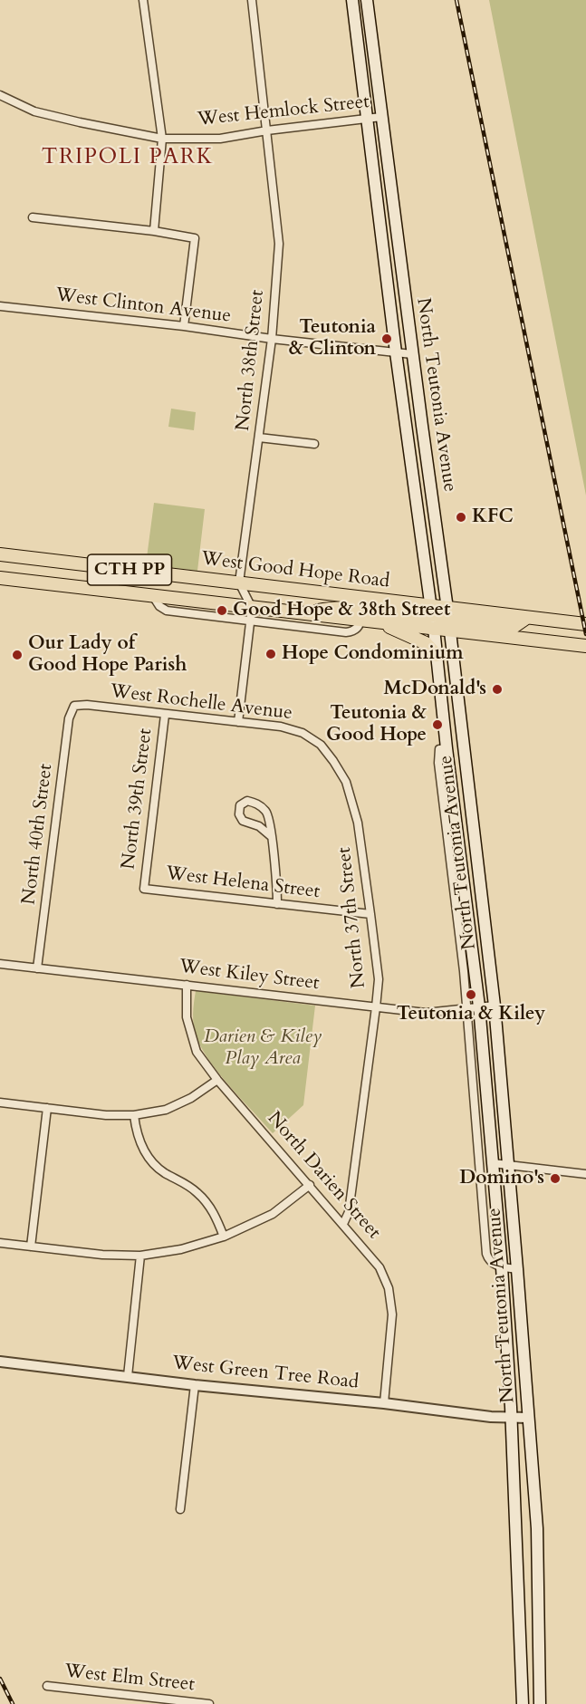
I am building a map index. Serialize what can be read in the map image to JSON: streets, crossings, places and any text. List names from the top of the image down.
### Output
{
  "streets": {
    "main road": ["North Teutonia Avenue", "CTH PP", "West Good Hope Road"],
    "street": [
      "West Hemlock Street",
      "West Clinton Avenue",
      "North 38th Street",
      "West Rochelle Avenue",
      "North 39th Street",
      "North 40th Street",
      "West Helena Street",
      "North 37th Street",
      "West Kiley Street",
      "North Darien Street",
      "West Green Tree Road",
      "West Elm Street"
    ]
  },
  "crossings": [
    ["West Hemlock Street", "North 38th Street"],
    ["West Hemlock Street", "North Teutonia Avenue"],
    ["West Clinton Avenue", "North 38th Street"],
    ["West Clinton Avenue", "North Teutonia Avenue"],
    ["North 38th Street", "West Good Hope Road"],
    ["North Teutonia Avenue", "West Good Hope Road"],
    ["North Teutonia Avenue", "West Kiley Street"],
    ["North Teutonia Avenue", "West Green Tree Road"],
    ["CTH PP", "West Good Hope Road"],
    ["West Rochelle Avenue", "North 39th Street"],
    ["West Rochelle Avenue", "North 40th Street"],
    ["West Rochelle Avenue", "North 37th Street"],
    ["North 39th Street", "West Helena Street"],
    ["North 40th Street", "West Kiley Street"],
    ["West Helena Street", "North 37th Street"],
    ["North 37th Street", "West Kiley Street"],
    ["North 37th Street", "North Darien Street"],
    ["West Kiley Street", "North Darien Street"],
    ["North Darien Street", "West Green Tree Road"]
  ],
  "districts": ["TRIPOLI PARK"],
  "parks": ["Darien & Kiley Play Area"],
  "places": [
    "Teutonia & Clinton",
    "KFC",
    "Good Hope & 38th Street",
    "Hope Condominium",
    "Our Lady of Good Hope Parish",
    "McDonald's",
    "Teutonia & Good Hope",
    "Teutonia & Kiley",
    "Domino's"
  ]
}
